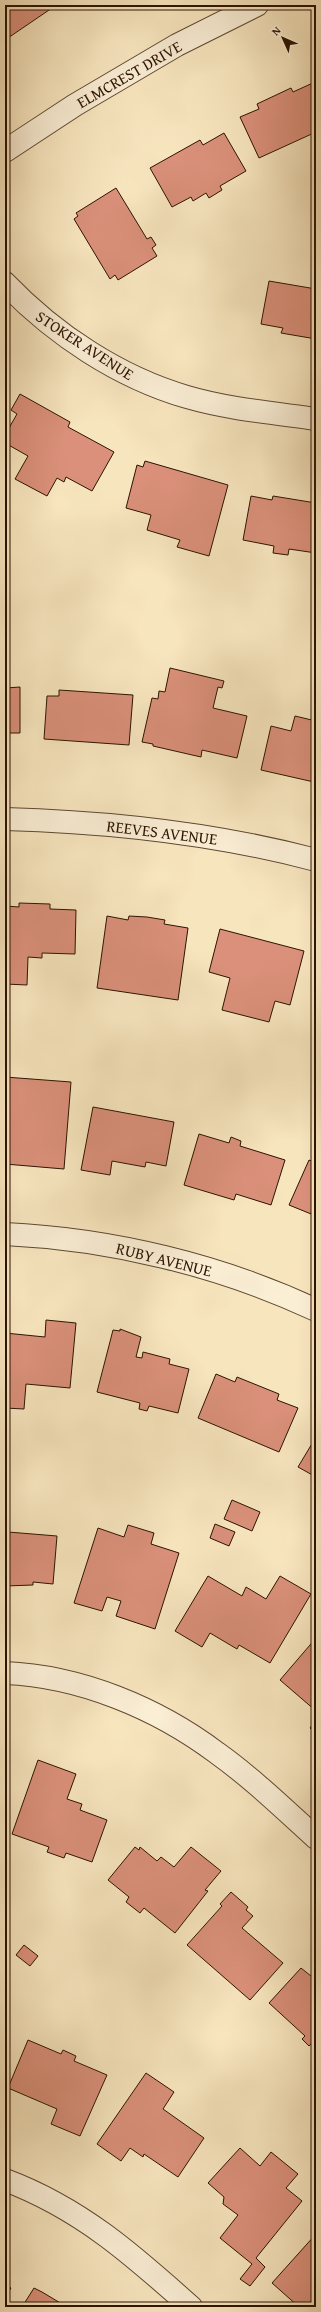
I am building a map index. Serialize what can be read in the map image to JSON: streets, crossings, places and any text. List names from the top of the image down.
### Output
{
  "streets": {
    "street": [
      "ELMCREST DRIVE",
      "STOKER AVENUE",
      "REEVES AVENUE",
      "RUBY AVENUE"
    ]
  },
  "north": "top left"
}
